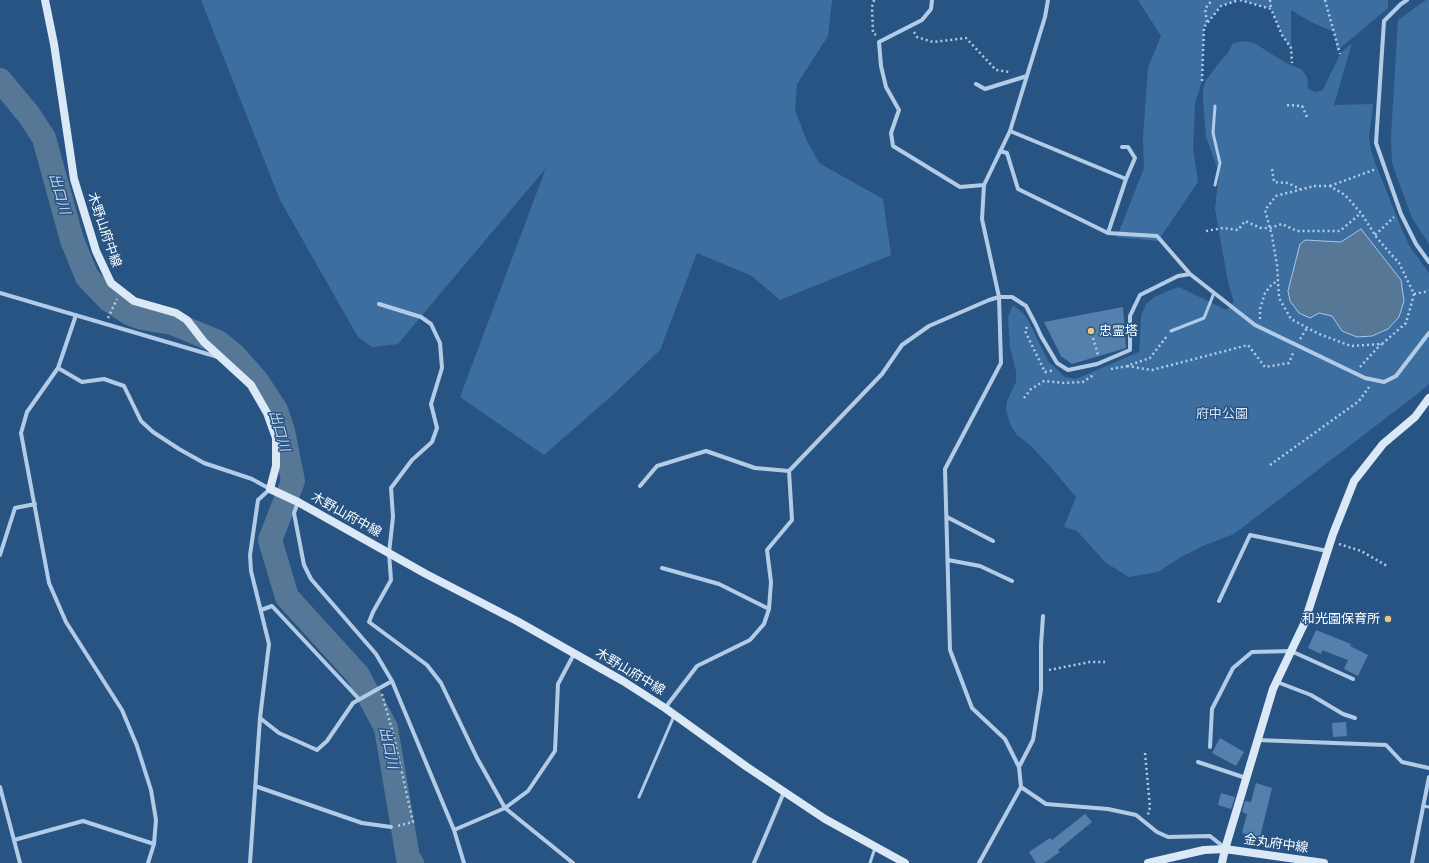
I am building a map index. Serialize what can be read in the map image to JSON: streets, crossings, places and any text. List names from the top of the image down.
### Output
{
  "streets": {
    "main road": ["木野山府中線", "金丸府中線"]
  },
  "water": ["出口川"],
  "parks": ["府中公園"],
  "places": ["忠霊塔", "和光園保育所"]
}
